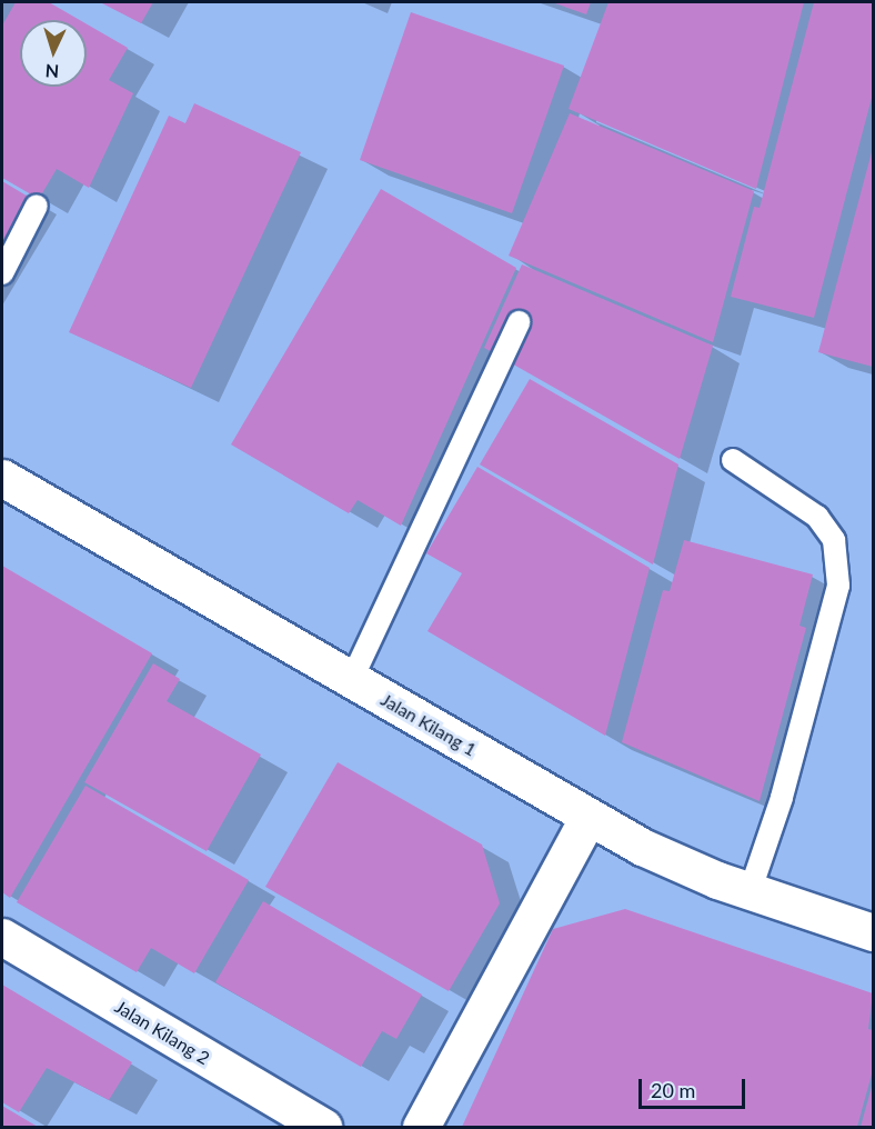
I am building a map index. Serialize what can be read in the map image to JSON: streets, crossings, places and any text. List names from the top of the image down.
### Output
{
  "streets": {
    "street": ["Jalan Kilang 1", "Jalan Kilang 2"]
  },
  "scale_bar": "20 m",
  "north": "bottom"
}
